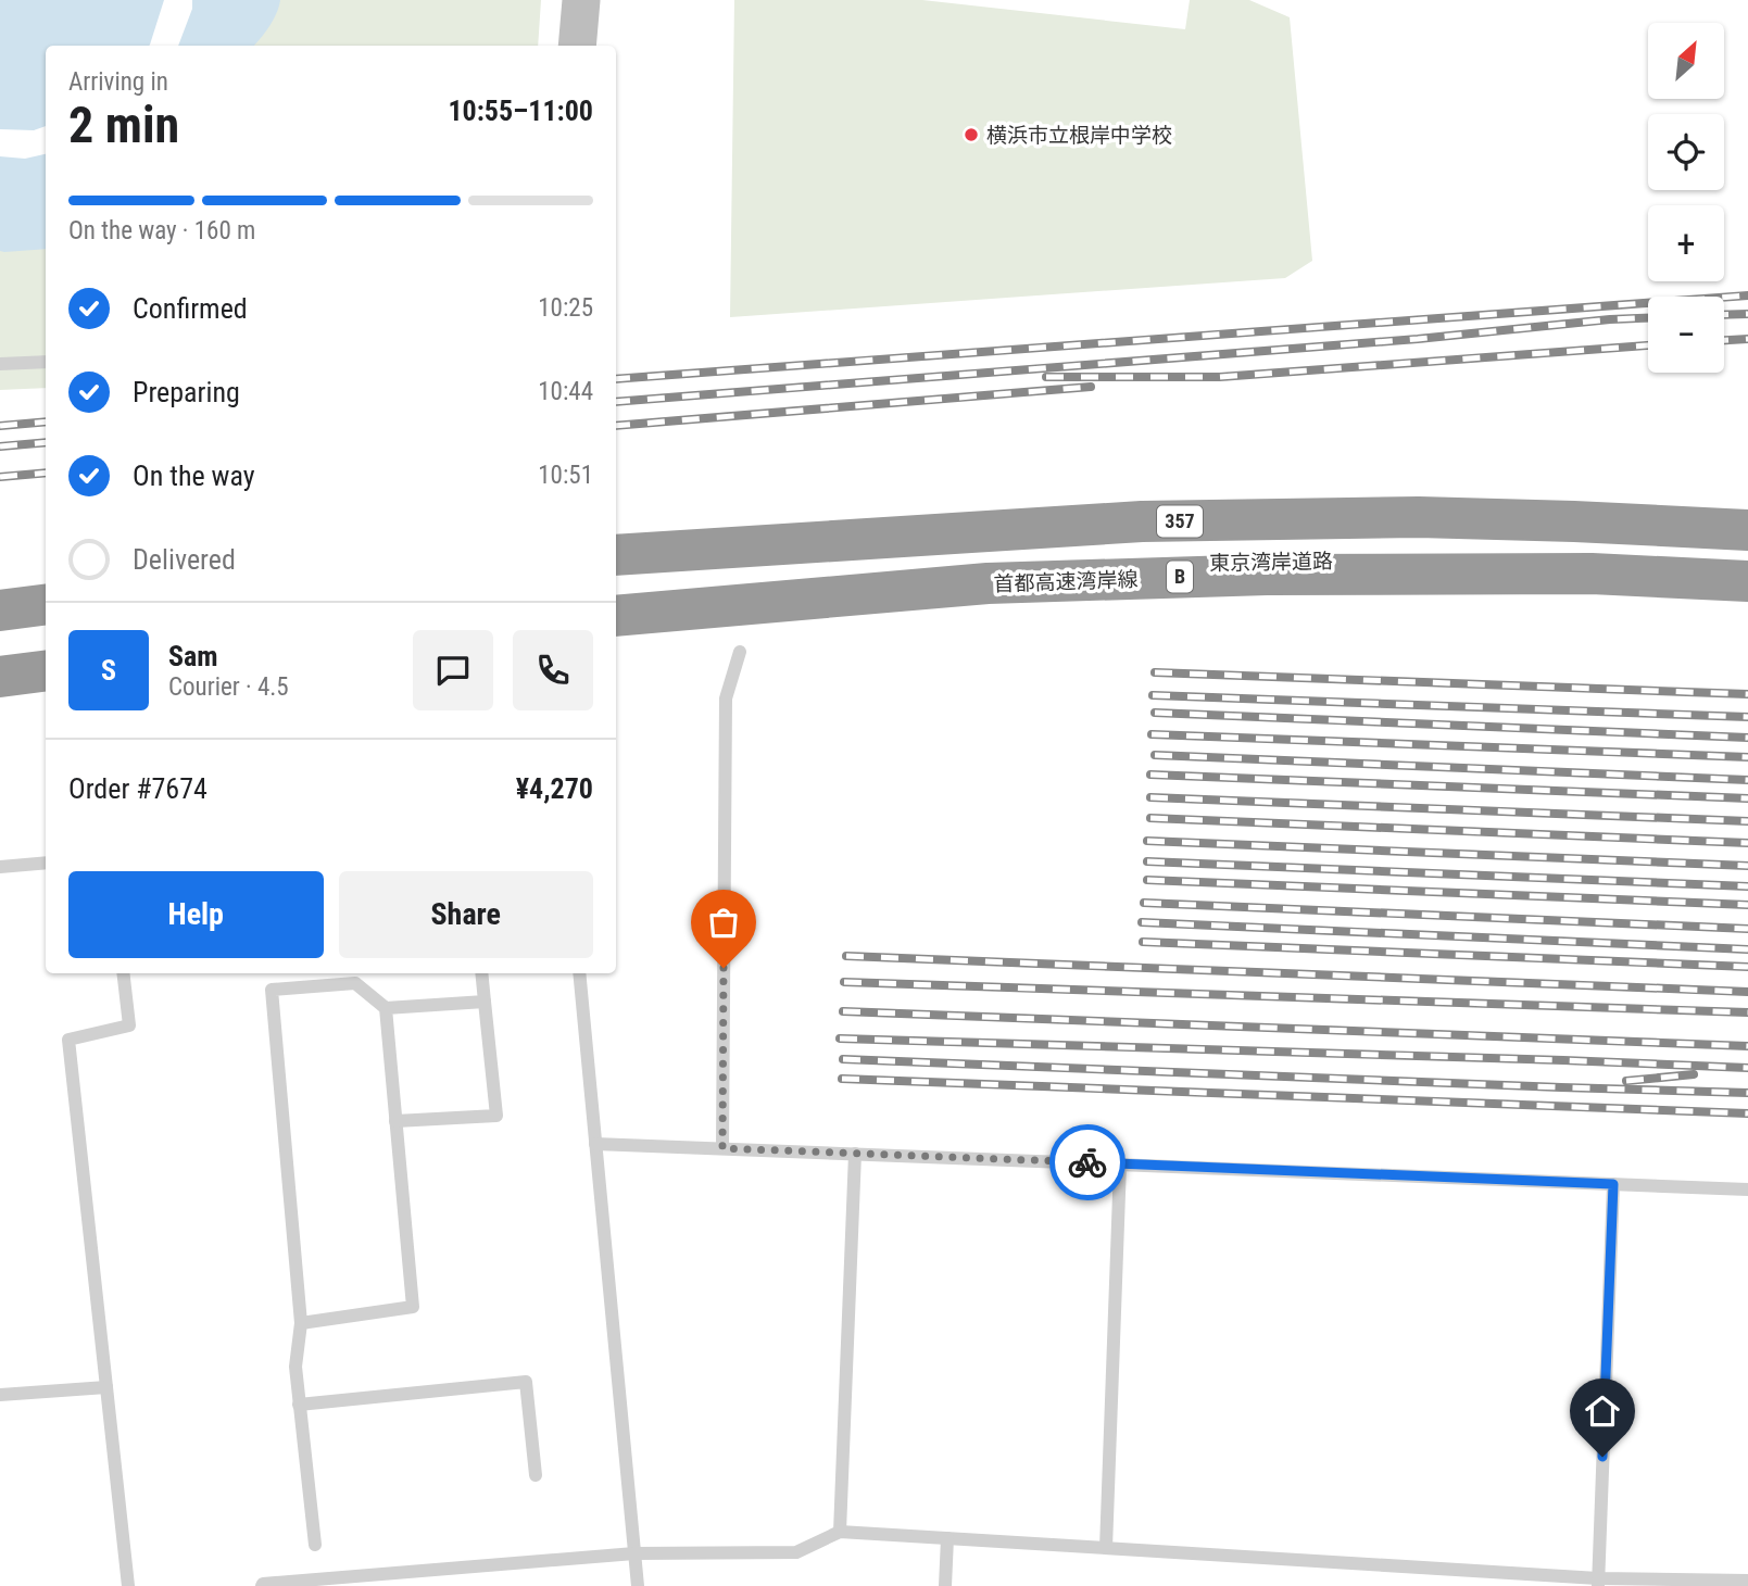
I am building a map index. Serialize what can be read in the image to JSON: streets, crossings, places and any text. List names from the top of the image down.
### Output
{
  "streets": {
    "highway": [
      "357",
      "東京湾岸道路",
      "B",
      "首都高速湾岸線"
    ]
  },
  "places": ["横浜市立根岸中学校"],
  "north": "top right",
  "page": {
    "map_buttons": ["+", "−"],
    "heading": ["2 min", "Arriving in", "10:55–11:00"],
    "panel": [
      "Sam",
      "Courier · 4.5",
      "Order #7674",
      "¥4,270"
    ],
    "bar": "On the way · 160 m",
    "list": [
      ["Confirmed", "10:25"],
      ["Preparing", "10:44"],
      ["On the way", "10:51"],
      "Delivered"
    ],
    "round": "S",
    "buttons": ["Help", "Share"]
  }
}
